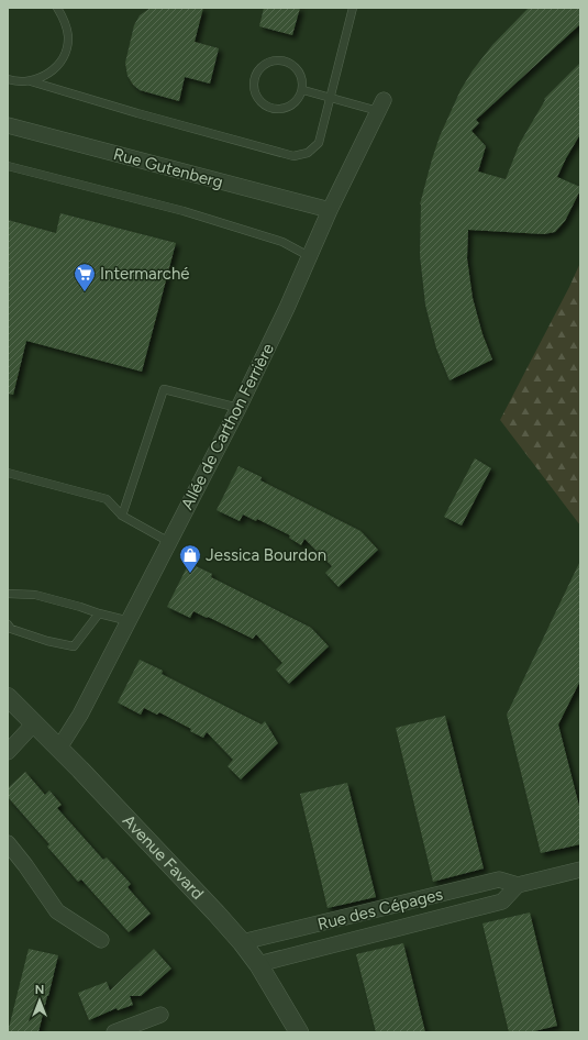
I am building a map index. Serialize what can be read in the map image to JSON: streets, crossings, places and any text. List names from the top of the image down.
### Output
{
  "streets": {
    "street": [
      "Rue Gutenberg",
      "Allée de Carthon Ferrière",
      "Avenue Favard",
      "Rue des Cépages"
    ]
  },
  "crossings": [
    ["Rue Gutenberg", "Allée de Carthon Ferrière"],
    ["Allée de Carthon Ferrière", "Avenue Favard"],
    ["Avenue Favard", "Rue des Cépages"]
  ],
  "places": {
    "supermarket": ["Intermarché"],
    "shop": ["Jessica Bourdon"]
  },
  "north": "top"
}
